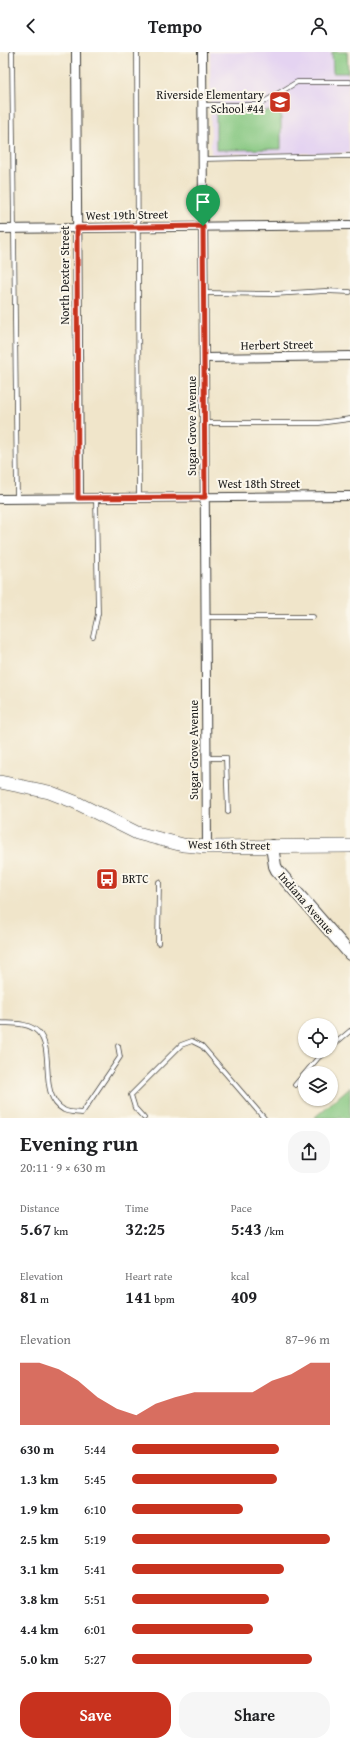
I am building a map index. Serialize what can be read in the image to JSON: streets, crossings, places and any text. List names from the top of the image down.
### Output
{
  "streets": {
    "main road": ["West 16th Street", "Indiana Avenue"],
    "street": [
      "West 19th Street",
      "North Dexter Street",
      "Herbert Street",
      "Sugar Grove Avenue",
      "West 18th Street"
    ]
  },
  "crossings": [
    ["West 19th Street", "North Dexter Street"],
    ["West 19th Street", "Sugar Grove Avenue"],
    ["North Dexter Street", "West 18th Street"],
    ["Herbert Street", "Sugar Grove Avenue"],
    ["Sugar Grove Avenue", "West 18th Street"],
    ["Sugar Grove Avenue", "West 16th Street"],
    ["West 16th Street", "Indiana Avenue"]
  ],
  "places": {
    "school or university": ["Riverside Elementary School #44"],
    "bus stop": ["BRTC"]
  },
  "page": {
    "header": "Tempo",
    "heading": ["Evening run", "20:11 · 9 × 630 m"],
    "stats": [
      ["Distance", "5.67 km"],
      ["Time", "32:25"],
      ["Pace", "5:43 /km"],
      ["Elevation", "81 m"],
      ["Heart rate", "141 bpm"],
      ["kcal", "409"]
    ],
    "chart": ["Elevation", "87–96 m"],
    "list": [
      {
        "name": "630 m",
        "note": "5:44"
      },
      {
        "name": "1.3 km",
        "note": "5:45"
      },
      {
        "name": "1.9 km",
        "note": "6:10"
      },
      {
        "name": "2.5 km",
        "note": "5:19"
      },
      {
        "name": "3.1 km",
        "note": "5:41"
      },
      {
        "name": "3.8 km",
        "note": "5:51"
      },
      {
        "name": "4.4 km",
        "note": "6:01"
      },
      {
        "name": "5.0 km",
        "note": "5:27"
      }
    ],
    "buttons": ["Save", "Share"]
  }
}
